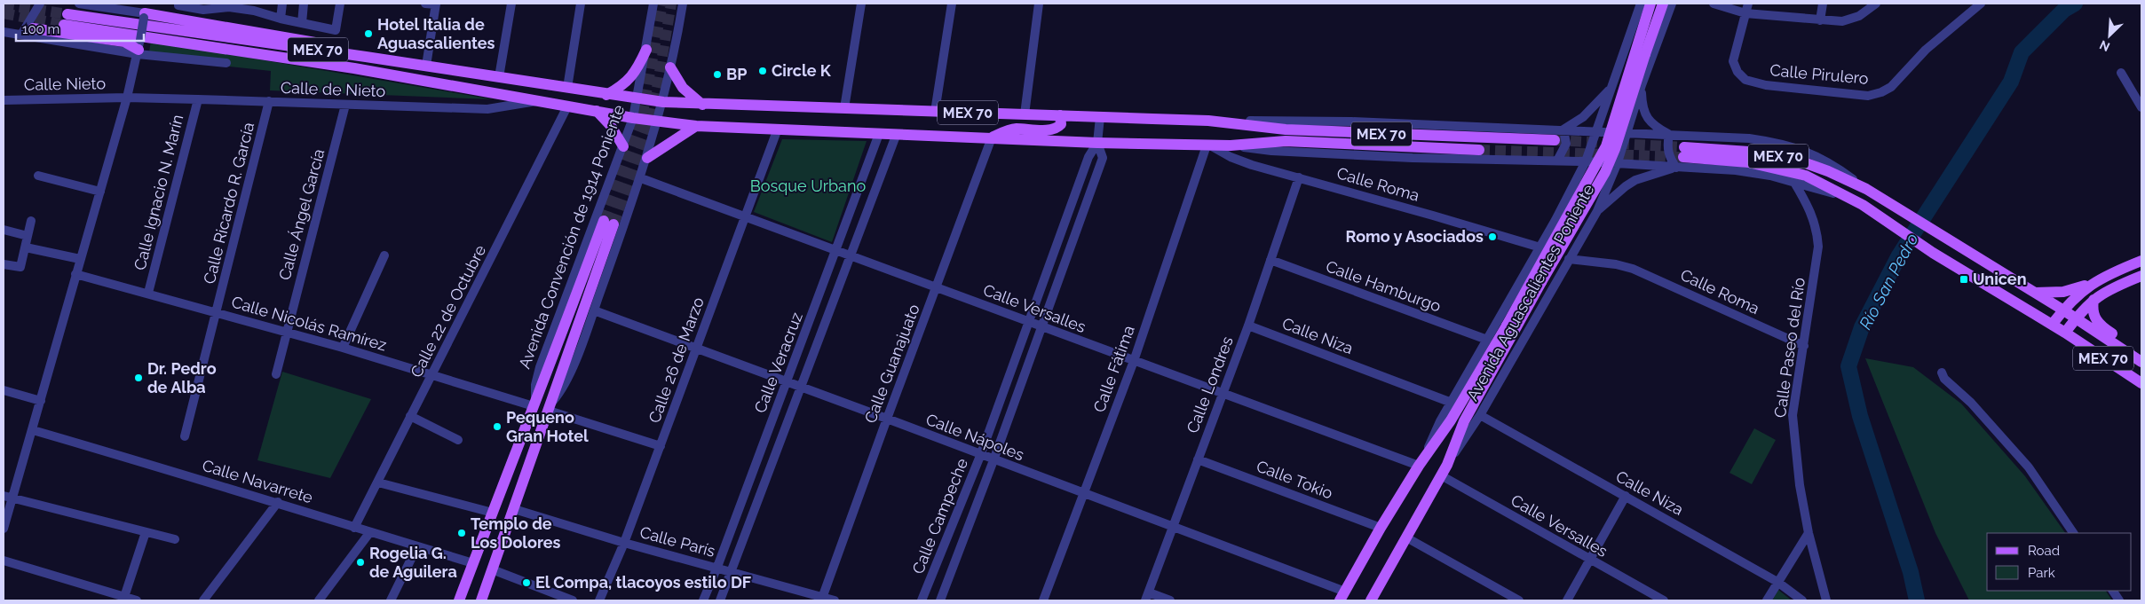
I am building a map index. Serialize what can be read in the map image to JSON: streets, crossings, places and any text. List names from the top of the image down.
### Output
{
  "streets": {
    "main road": ["MEX 70", "Avenida Convención de 1914 Poniente", "Avenida Aguascalientes Poniente"],
    "street": [
      "Calle Pirulero",
      "Calle Nieto",
      "Calle de Nieto",
      "Calle Roma",
      "Calle Ignacio N. Marín",
      "Calle Ricardo R. García",
      "Calle Ángel García",
      "Calle Hamburgo",
      "Calle Versalles",
      "Calle 22 de Octubre",
      "Calle Nicolás Ramírez",
      "Calle Niza",
      "Calle Paseo del Río",
      "Calle 26 de Marzo",
      "Calle Veracruz",
      "Calle Guanajuato",
      "Calle Fátima",
      "Calle Londres",
      "Calle Nápoles",
      "Calle Tokio",
      "Calle Navarrete",
      "Calle Campeche",
      "Calle París"
    ]
  },
  "crossings": [
    ["MEX 70", "Calle de Nieto"],
    ["MEX 70", "Calle Roma"],
    ["MEX 70", "Avenida Convención de 1914 Poniente"],
    ["MEX 70", "Avenida Aguascalientes Poniente"],
    ["MEX 70", "Calle 22 de Octubre"],
    ["MEX 70", "Calle Paseo del Río"],
    ["MEX 70", "Calle 26 de Marzo"],
    ["MEX 70", "Calle Veracruz"],
    ["MEX 70", "Calle Guanajuato"],
    ["MEX 70", "Calle Fátima"],
    ["MEX 70", "Calle Campeche"],
    ["Calle Nieto", "Calle de Nieto"],
    ["Calle de Nieto", "Calle Ignacio N. Marín"],
    ["Calle de Nieto", "Calle Ricardo R. García"],
    ["Calle de Nieto", "Calle Ángel García"],
    ["Calle Roma", "Avenida Aguascalientes Poniente"],
    ["Calle Roma", "Calle Paseo del Río"],
    ["Calle Roma", "Calle Fátima"],
    ["Calle Roma", "Calle Londres"],
    ["Calle Ignacio N. Marín", "Calle Nicolás Ramírez"],
    ["Calle Ricardo R. García", "Calle Nicolás Ramírez"],
    ["Calle Ángel García", "Calle Nicolás Ramírez"],
    ["Avenida Convención de 1914 Poniente", "Calle Versalles"],
    ["Avenida Convención de 1914 Poniente", "Calle Nicolás Ramírez"],
    ["Avenida Convención de 1914 Poniente", "Calle Nápoles"],
    ["Avenida Convención de 1914 Poniente", "Calle Navarrete"],
    ["Avenida Convención de 1914 Poniente", "Calle París"],
    ["Calle Hamburgo", "Avenida Aguascalientes Poniente"],
    ["Calle Hamburgo", "Calle Londres"],
    ["Avenida Aguascalientes Poniente", "Calle Versalles"],
    ["Avenida Aguascalientes Poniente", "Calle Niza"],
    ["Avenida Aguascalientes Poniente", "Calle Nápoles"],
    ["Avenida Aguascalientes Poniente", "Calle Tokio"],
    ["Calle Versalles", "Calle 26 de Marzo"],
    ["Calle Versalles", "Calle Veracruz"],
    ["Calle Versalles", "Calle Guanajuato"],
    ["Calle Versalles", "Calle Fátima"],
    ["Calle Versalles", "Calle Londres"],
    ["Calle Versalles", "Calle Campeche"],
    ["Calle 22 de Octubre", "Calle Nicolás Ramírez"],
    ["Calle 22 de Octubre", "Calle Navarrete"],
    ["Calle Niza", "Calle Londres"],
    ["Calle 26 de Marzo", "Calle Nápoles"],
    ["Calle 26 de Marzo", "Calle París"],
    ["Calle Veracruz", "Calle Nápoles"],
    ["Calle Veracruz", "Calle París"],
    ["Calle Guanajuato", "Calle Nápoles"],
    ["Calle Guanajuato", "Calle París"],
    ["Calle Fátima", "Calle Nápoles"],
    ["Calle Londres", "Calle Nápoles"],
    ["Calle Londres", "Calle Tokio"],
    ["Calle Nápoles", "Calle Campeche"]
  ],
  "water": ["Río San Pedro"],
  "parks": ["Bosque Urbano"],
  "places": {
    "other": [
      "Hotel Italia de Aguascalientes",
      "Circle K",
      "BP",
      "Romo y Asociados",
      "Dr. Pedro de Alba",
      "Pequeno Gran Hotel",
      "Templo de Los Dolores",
      "Rogelia G. de Aguilera",
      "El Compa, tlacoyos estilo DF"
    ],
    "transit": ["Unicen"]
  },
  "legend": ["Road", "Park"],
  "scale_bar": "100 m",
  "north": "bottom left"
}
